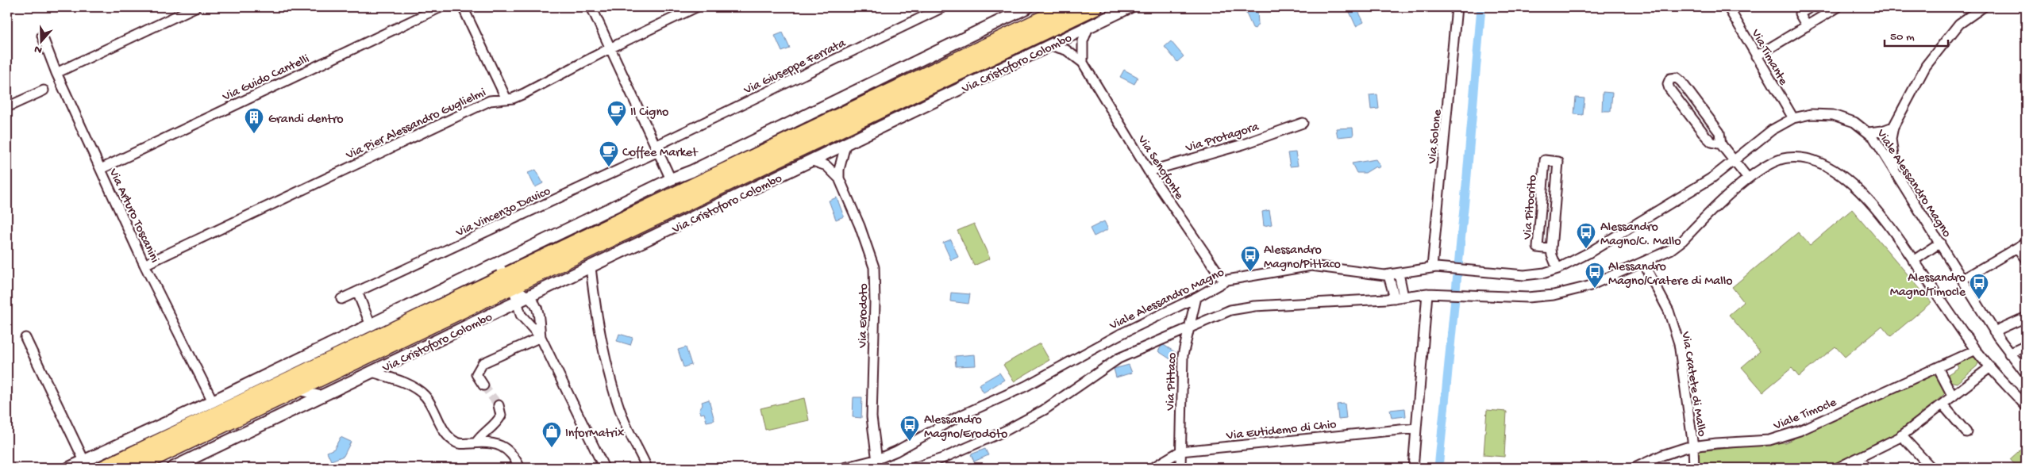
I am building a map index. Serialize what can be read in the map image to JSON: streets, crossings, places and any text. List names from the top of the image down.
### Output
{
  "streets": {
    "main road": ["Via Cristoforo Colombo"],
    "street": [
      "Via Timante",
      "Via Giuseppe Ferrata",
      "Via Guido Cantelli",
      "Via Pier Alessandro Guglielmi",
      "Via Protagora",
      "Via Solone",
      "Via Senofonte",
      "Viale Alessandro Magno",
      "Via Pitocrito",
      "Via Vincenzo Davico",
      "Via Arturo Toscanini",
      "Via Erodoto",
      "Via Pittaco",
      "Via Cratete di Mallo",
      "Viale Timocle",
      "Via Eutidemo di Chio"
    ]
  },
  "crossings": [
    ["Via Timante", "Viale Alessandro Magno"],
    ["Via Giuseppe Ferrata", "Via Vincenzo Davico"],
    ["Via Guido Cantelli", "Via Arturo Toscanini"],
    ["Via Pier Alessandro Guglielmi", "Via Arturo Toscanini"],
    ["Via Protagora", "Via Senofonte"],
    ["Via Solone", "Viale Alessandro Magno"],
    ["Via Senofonte", "Viale Alessandro Magno"],
    ["Viale Alessandro Magno", "Via Pitocrito"],
    ["Viale Alessandro Magno", "Via Erodoto"],
    ["Viale Alessandro Magno", "Via Pittaco"],
    ["Via Pittaco", "Via Eutidemo di Chio"],
    ["Via Cratete di Mallo", "Viale Timocle"]
  ],
  "places": {
    "cafe": ["Il Cigno", "Coffee Market"],
    "building": ["Grandi dentro"],
    "bus stop": [
      "Alessandro Magno/C. Mallo",
      "Alessandro Magno/Pittaco",
      "Alessandro Magno/Cratere di Mallo",
      "Alessandro Magno/Timocle",
      "Alessandro Magno/Erodoto"
    ],
    "shop": ["InforMatrix"]
  },
  "scale_bar": "50 m",
  "north": "bottom"
}
